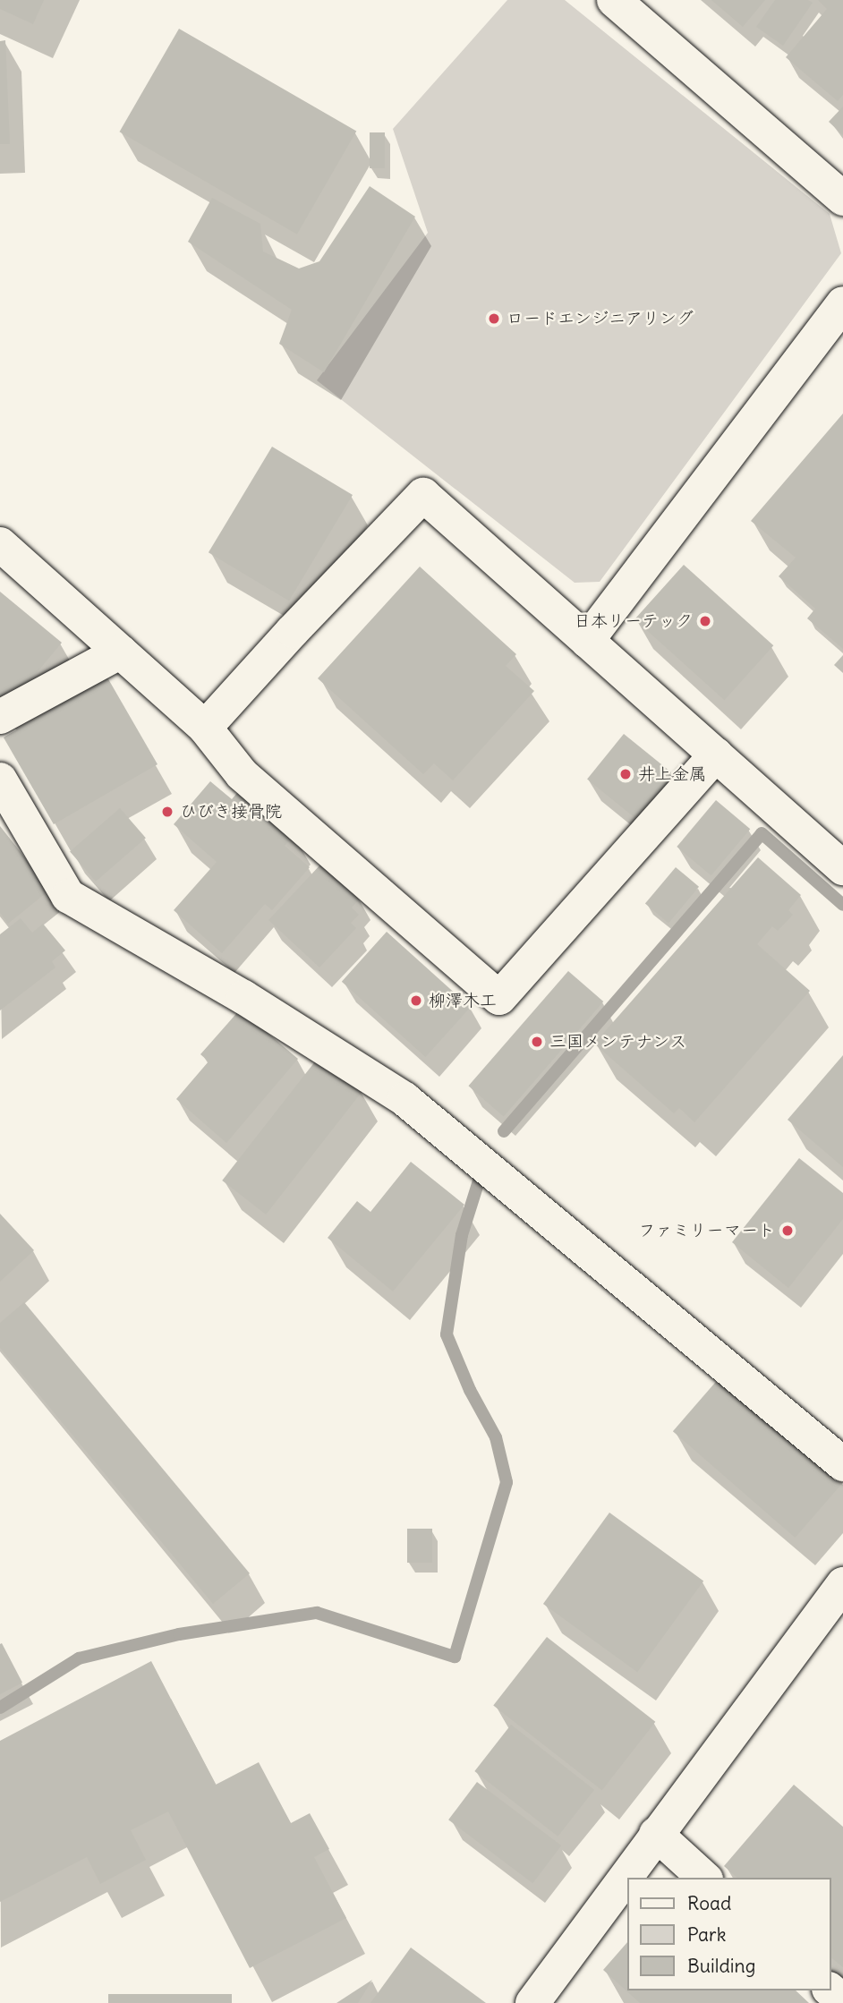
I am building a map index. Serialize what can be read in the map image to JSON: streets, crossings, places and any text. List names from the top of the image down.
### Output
{
  "places": [
    "ロードエンジニアリング",
    "日本リーテック",
    "井上金属",
    "ひびき接骨院",
    "柳澤木工",
    "三国メンテナンス",
    "ファミリーマート"
  ],
  "legend": ["Road", "Park", "Building"]
}
